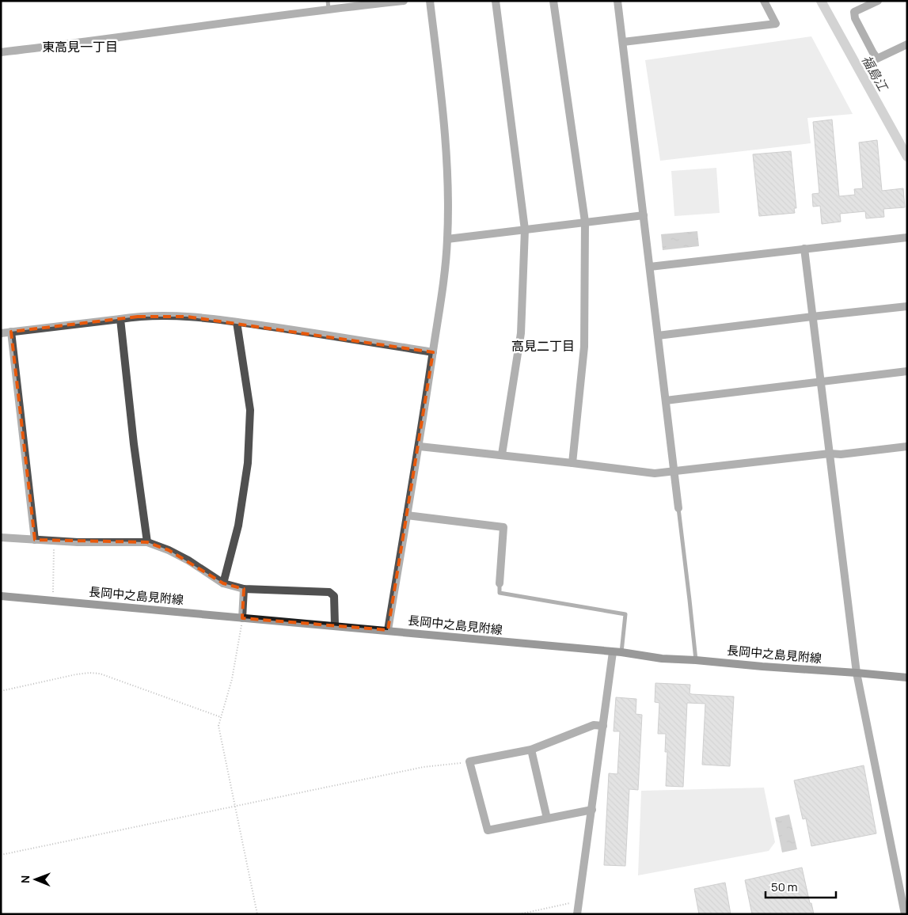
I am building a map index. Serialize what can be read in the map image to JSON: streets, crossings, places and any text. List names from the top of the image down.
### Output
{
  "streets": {
    "main road": ["長岡中之島見附線"]
  },
  "districts": ["東高見一丁目", "高見二丁目"],
  "water": ["福島江"],
  "scale_bar": "50 m",
  "north": "left"
}
